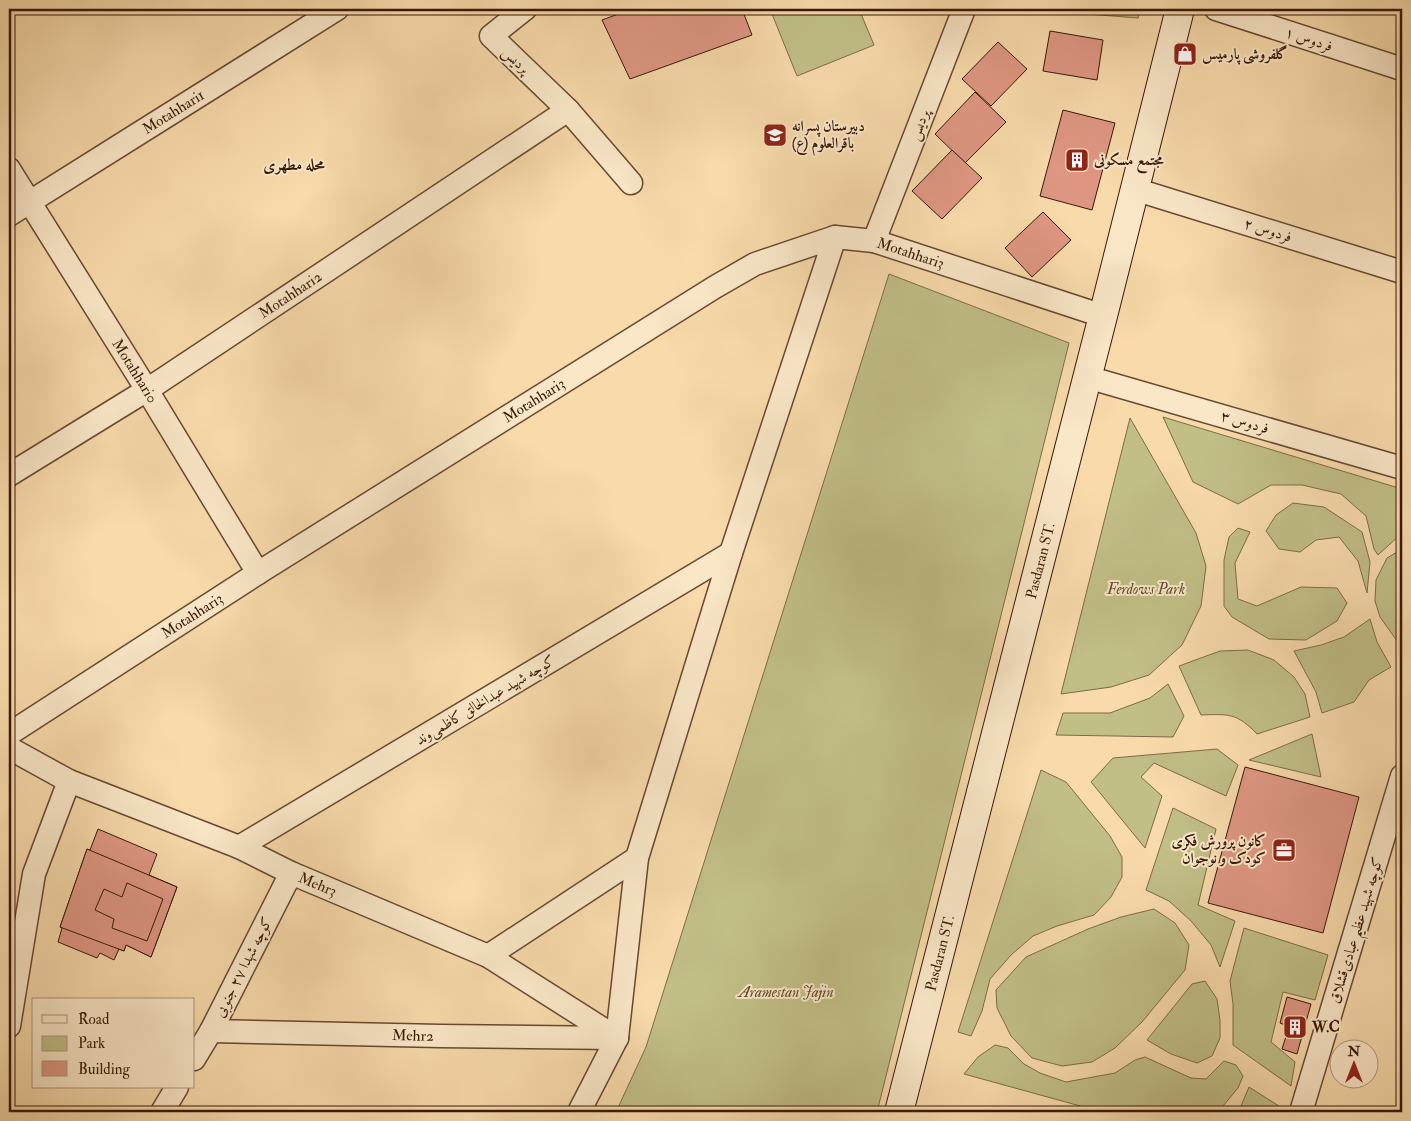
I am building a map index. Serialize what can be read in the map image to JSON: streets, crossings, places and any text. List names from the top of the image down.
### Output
{
  "streets": {
    "main road": ["Pasdaran ST."],
    "street": [
      "فردوس ۱",
      "پردیس",
      "Motahhari1",
      "فردوس ۲",
      "Motahhari3",
      "Motahhari2",
      "Motahhari0",
      "فردوس ۳",
      "کوچه شهید عبدالخالق کاظمی‌وند",
      "Mehr3",
      "کوچه شهید عظیم عبادی‌قشلاق",
      "کوچه شهدا ۲۷ جنوبی",
      "Mehr2"
    ]
  },
  "crossings": [
    ["پردیس", "Motahhari3"],
    ["پردیس", "Motahhari2"],
    ["Motahhari1", "Motahhari0"],
    ["فردوس ۲", "Pasdaran ST."],
    ["Motahhari3", "Motahhari0"],
    ["Motahhari3", "Pasdaran ST."],
    ["Motahhari2", "Motahhari0"],
    ["فردوس ۳", "Pasdaran ST."],
    ["کوچه شهید عبدالخالق کاظمی‌وند", "Mehr3"],
    ["Mehr3", "کوچه شهدا ۲۷ جنوبی"],
    ["Mehr3", "Mehr2"],
    ["کوچه شهدا ۲۷ جنوبی", "Mehr2"]
  ],
  "districts": ["محله مطهری"],
  "parks": ["Ferdows Park", "Aramestan Jajin"],
  "places": {
    "shop": ["گلفروشی پارمیس"],
    "school or university": ["دبیرستان پسرانه باقرالعلوم (ع)"],
    "building": ["مجتمع مسکونی", "W.C"],
    "office": ["کانون پرورش فکری کودک و نوجوان"]
  },
  "legend": ["Road", "Park", "Building"],
  "north": "top"
}
